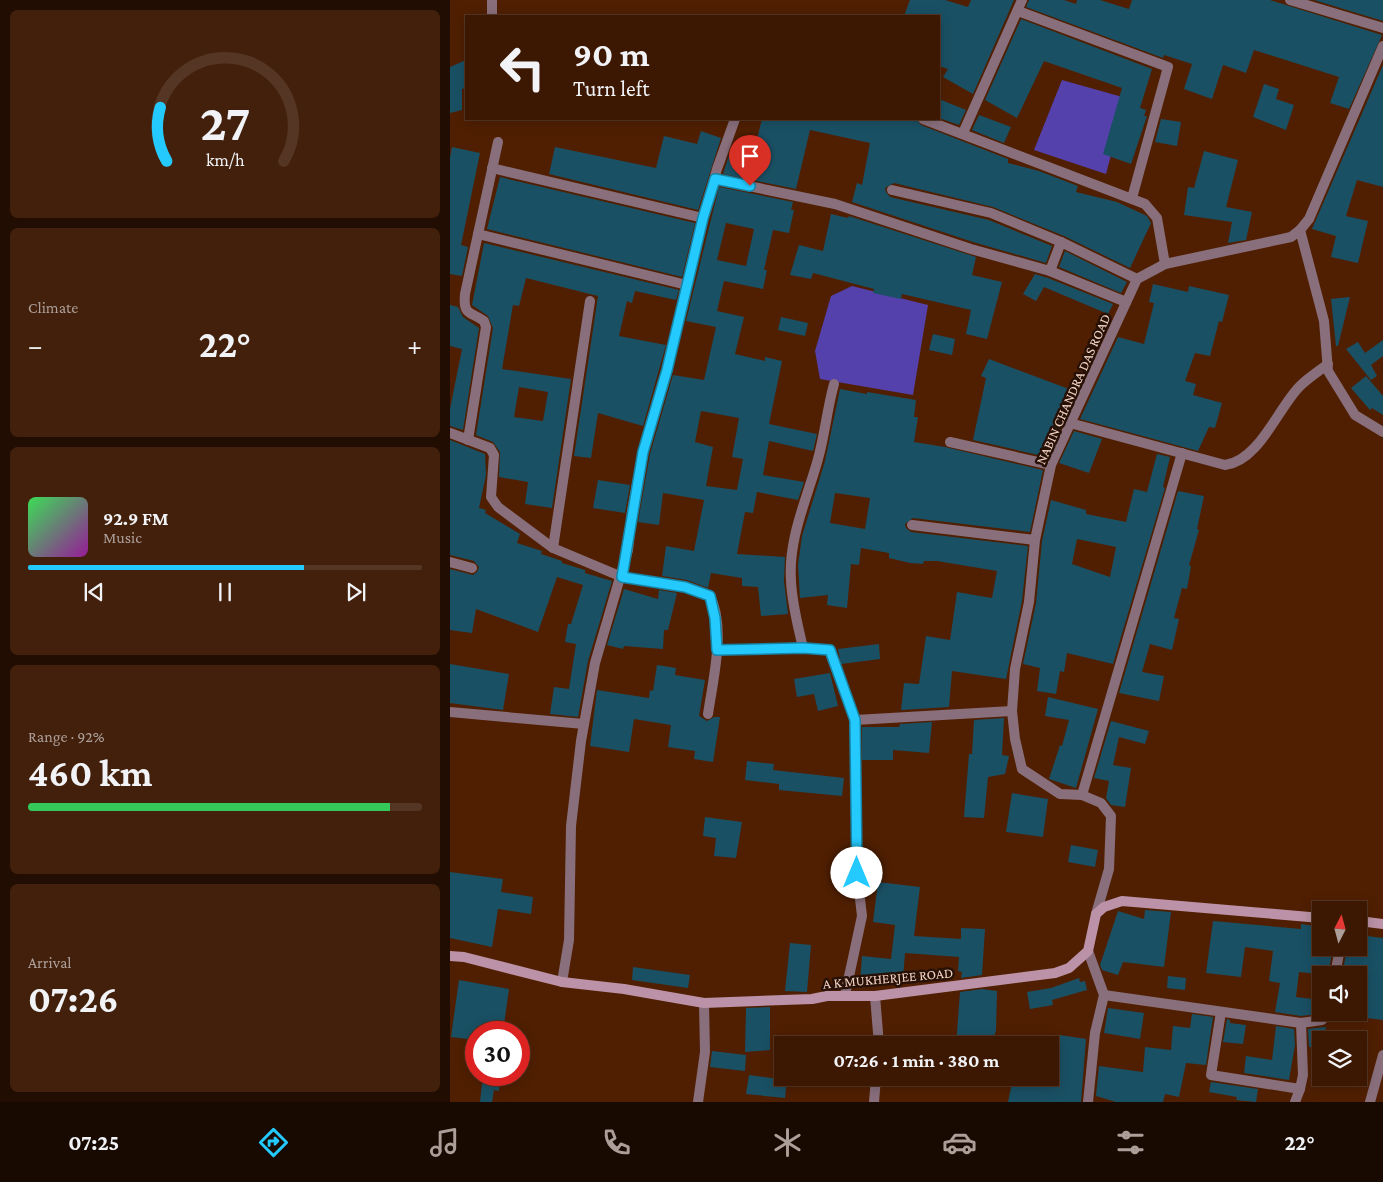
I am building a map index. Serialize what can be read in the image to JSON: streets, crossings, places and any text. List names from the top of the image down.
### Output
{
  "streets": {
    "street": ["NABIN CHANDRA DAS ROAD", "A K MUKHERJEE ROAD"]
  },
  "north": "top",
  "page": {
    "turn": ["90 m", "Turn left"],
    "tile": [
      "Climate",
      ["Range · 92%", "460 km"],
      ["Arrival", "07:26"]
    ],
    "heat": ["−", "22°", "+"],
    "song": ["92.9 FM", "Music"],
    "limit": "30",
    "trip": "07:26 · 1 min · 380 m",
    "tabs": ["07:25", "22°"],
    "gauge": ["27", "km/h"]
  }
}
